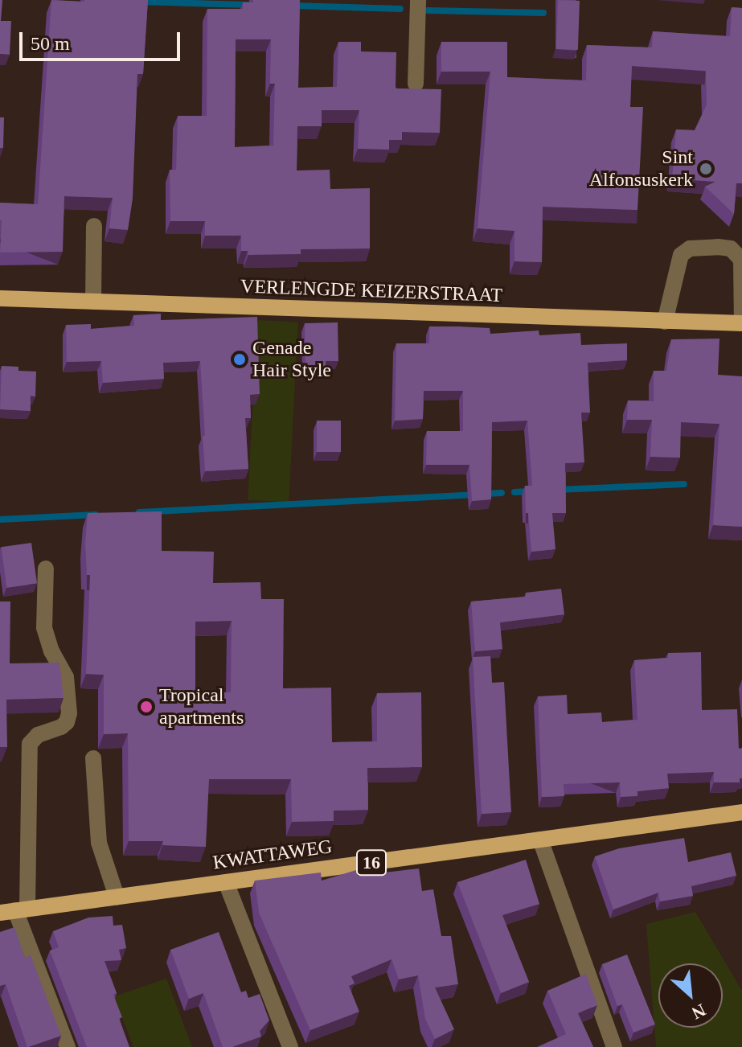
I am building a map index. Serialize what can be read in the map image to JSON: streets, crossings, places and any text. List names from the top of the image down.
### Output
{
  "streets": {
    "main road": ["VERLENGDE KEIZERSTRAAT", "KWATTAWEG", "16"]
  },
  "places": ["Sint Alfonsuskerk", "Genade Hair Style", "Tropical apartments"],
  "scale_bar": "50 m",
  "north": "bottom right"
}
